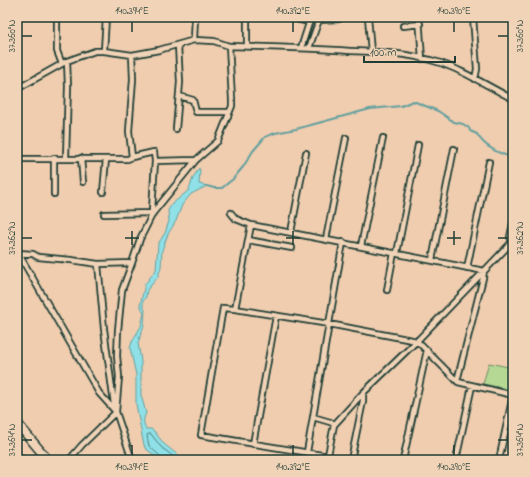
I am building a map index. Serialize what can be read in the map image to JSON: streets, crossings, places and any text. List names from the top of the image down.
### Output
{
  "scale_bar": "100 m",
  "coordinates": [
    "140.394°E",
    "140.392°E",
    "140.390°E",
    "37.360°N",
    "37.362°N",
    "37.364°N"
  ]
}
